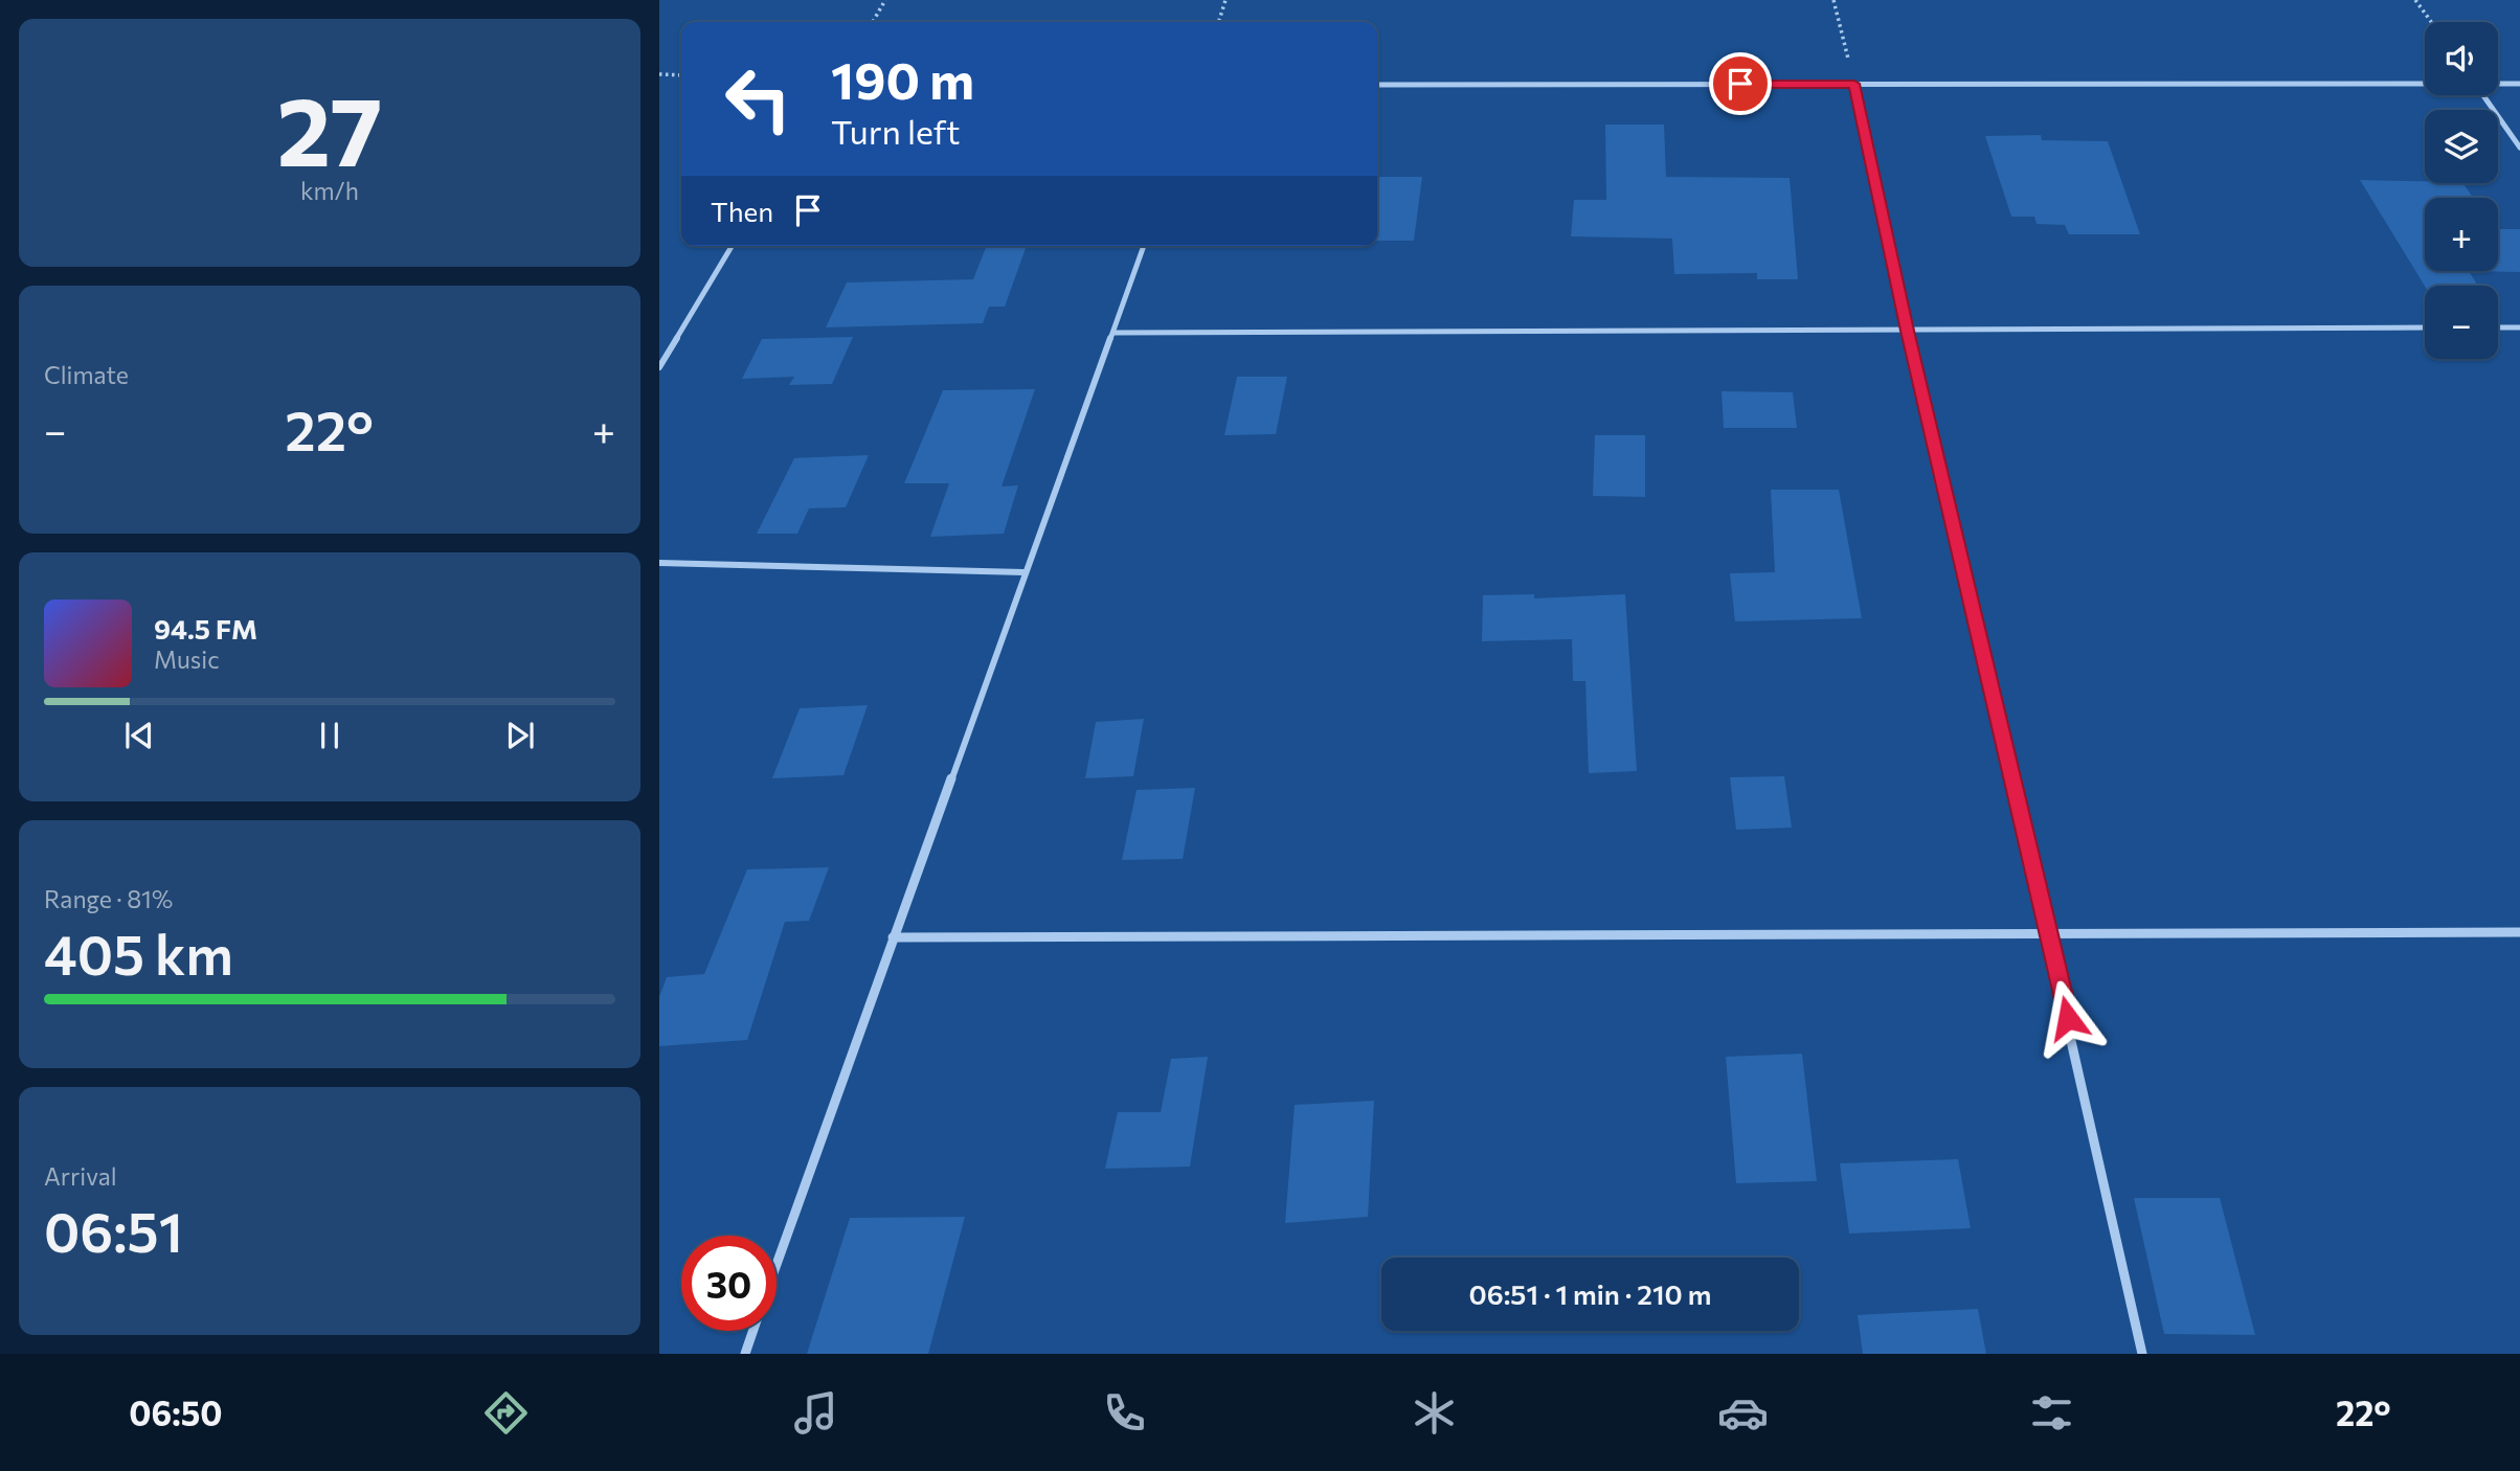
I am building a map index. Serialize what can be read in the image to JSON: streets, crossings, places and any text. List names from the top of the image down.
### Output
{
  "page": {
    "tile": [
      ["27", "km/h"],
      "Climate",
      ["Range · 81%", "405 km"],
      ["Arrival", "06:51"]
    ],
    "map_buttons": ["+", "−"],
    "turn": ["190 m", "Turn left"],
    "then": "Then",
    "heat": ["−", "22°", "+"],
    "song": ["94.5 FM", "Music"],
    "limit": "30",
    "trip": "06:51 · 1 min · 210 m",
    "tabs": ["06:50", "22°"]
  }
}
